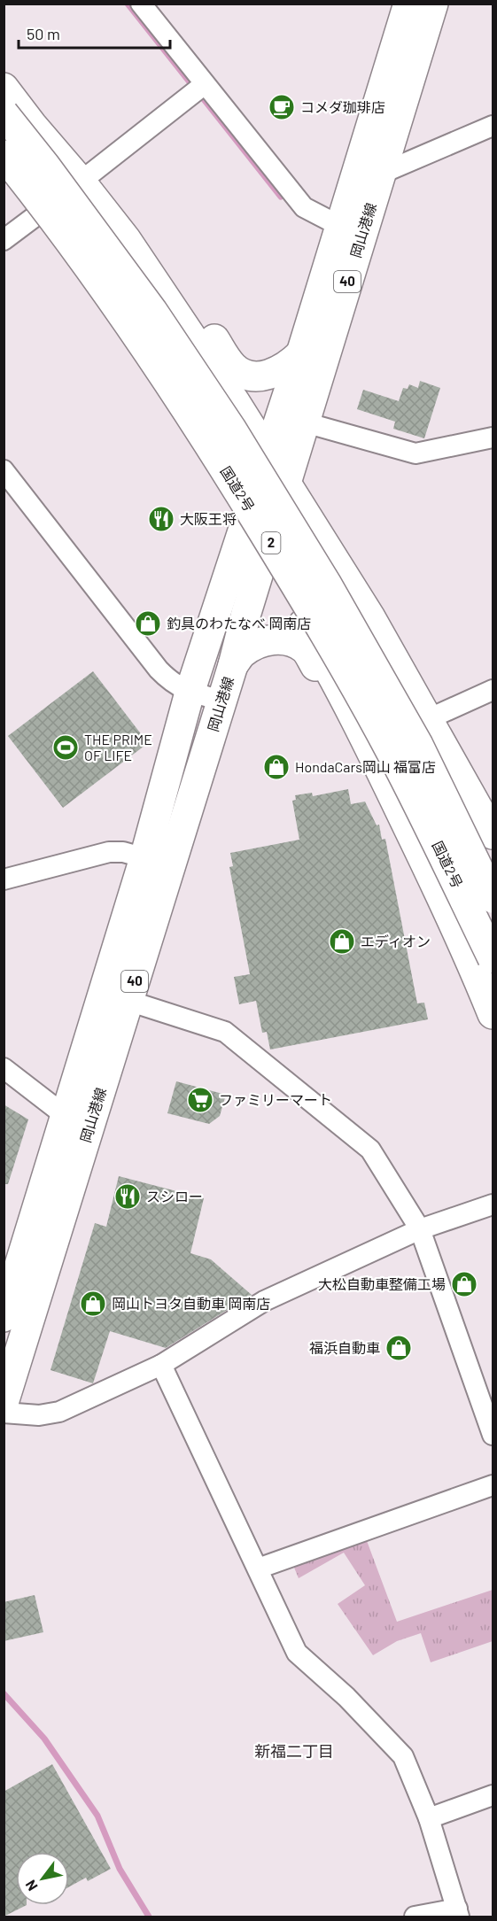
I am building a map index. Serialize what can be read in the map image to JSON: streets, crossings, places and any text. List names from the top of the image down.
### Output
{
  "streets": {
    "main road": [
      "岡山港線",
      "40",
      "国道2号",
      "2"
    ]
  },
  "districts": ["新福二丁目"],
  "places": {
    "cafe": ["コメダ珈琲店"],
    "restaurant": ["大阪王将", "スシロー"],
    "shop": [
      "釣具のわたなべ 岡南店",
      "HondaCars岡山 福富店",
      "エディオン",
      "大松自動車整備工場",
      "岡山トヨタ自動車 岡南店",
      "福浜自動車"
    ],
    "sports": ["THE PRIME OF LIFE"],
    "supermarket": ["ファミリーマート"]
  },
  "scale_bar": "50 m",
  "north": "bottom left"
}
